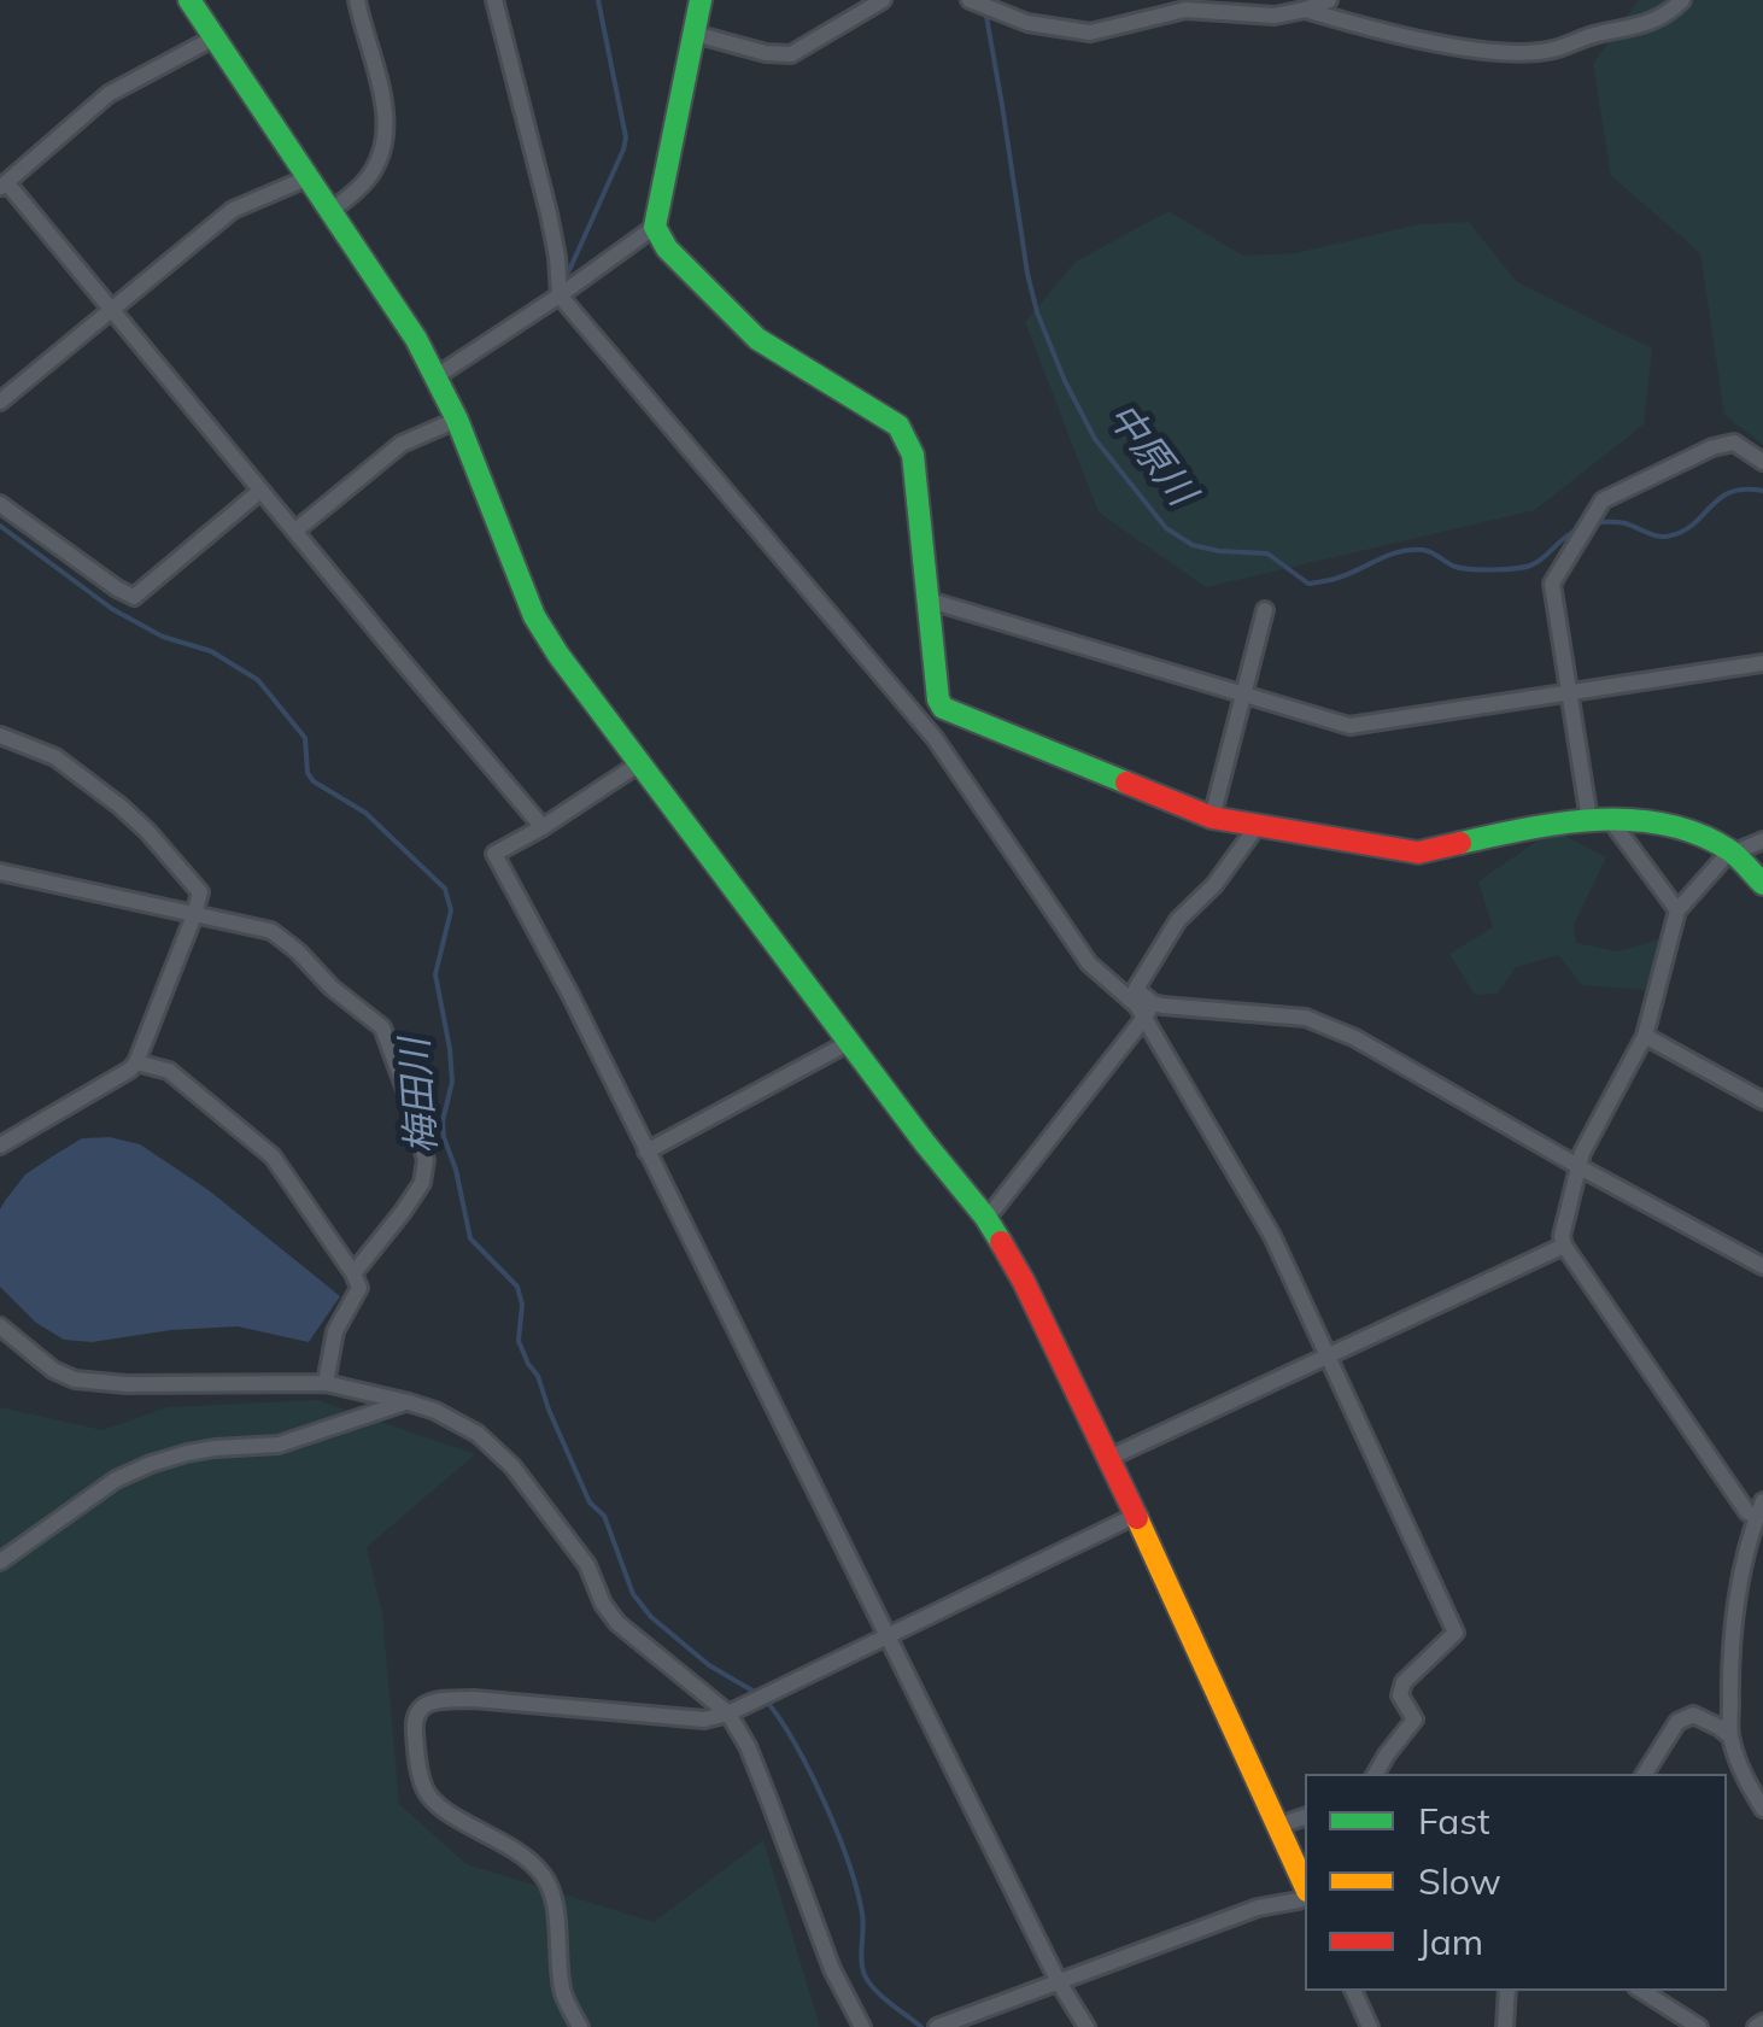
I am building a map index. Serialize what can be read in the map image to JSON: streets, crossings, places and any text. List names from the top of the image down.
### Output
{
  "water": ["中原川", "梅田川"],
  "legend": ["Fast", "Slow", "Jam"]
}
